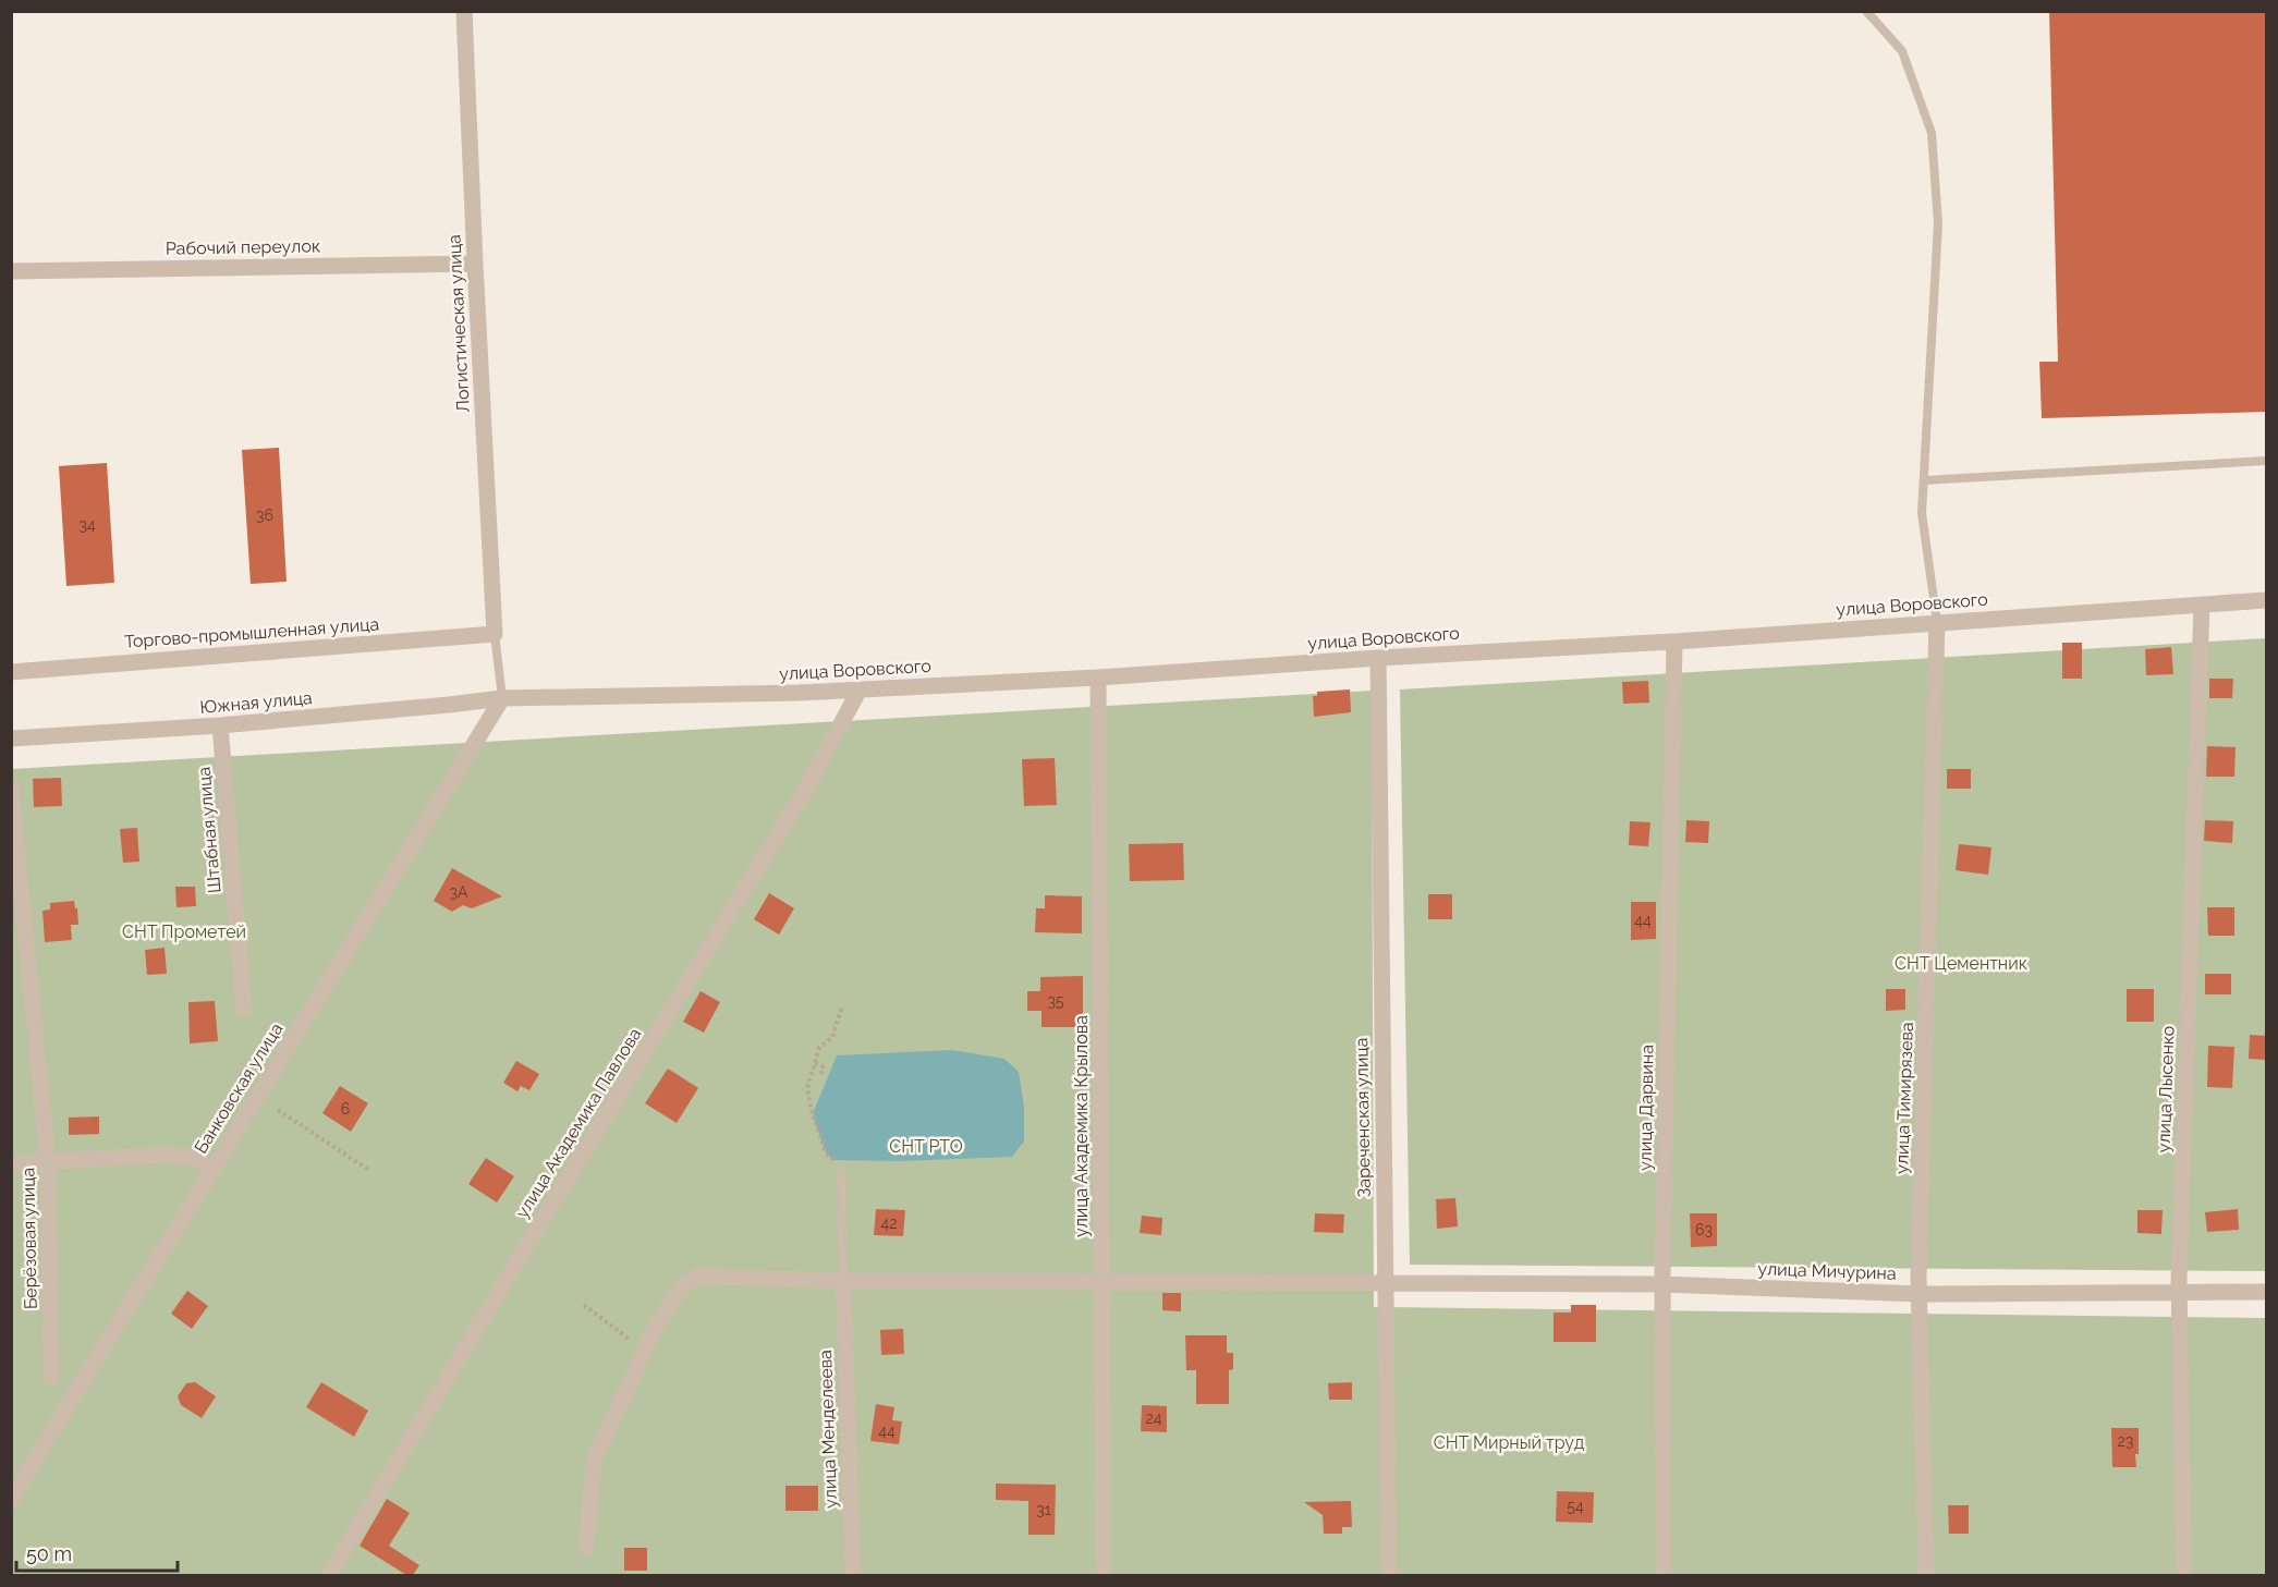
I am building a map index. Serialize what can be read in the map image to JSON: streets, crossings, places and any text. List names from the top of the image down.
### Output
{
  "streets": {
    "street": [
      "Рабочий переулок",
      "Логистическая улица",
      "улица Воровского",
      "Торгово-промышленная улица",
      "Южная улица",
      "Штабная улица",
      "Банковская улица",
      "улица Лысенко",
      "улица Тимирязева",
      "улица Дарвина",
      "Зареченская улица",
      "улица Академика Павлова",
      "улица Академика Крылова",
      "Берёзовая улица",
      "улица Мичурина",
      "улица Менделеева"
    ]
  },
  "crossings": [
    ["Рабочий переулок", "Логистическая улица"],
    ["Логистическая улица", "Торгово-промышленная улица"],
    ["улица Воровского", "Южная улица"],
    ["улица Воровского", "Банковская улица"],
    ["улица Воровского", "улица Лысенко"],
    ["улица Воровского", "улица Тимирязева"],
    ["улица Воровского", "улица Дарвина"],
    ["улица Воровского", "Зареченская улица"],
    ["улица Воровского", "улица Академика Павлова"],
    ["улица Воровского", "улица Академика Крылова"],
    ["Южная улица", "Штабная улица"],
    ["Южная улица", "Банковская улица"],
    ["улица Лысенко", "улица Мичурина"],
    ["улица Тимирязева", "улица Мичурина"],
    ["улица Дарвина", "улица Мичурина"],
    ["Зареченская улица", "улица Мичурина"],
    ["улица Академика Крылова", "улица Мичурина"],
    ["улица Мичурина", "улица Менделеева"]
  ],
  "parks": [
    "СНТ Прометей",
    "СНТ Цементник",
    "СНТ РТО",
    "СНТ Мирный труд"
  ],
  "house_numbers": [
    "36",
    "34",
    "3А",
    "44",
    "35",
    "6",
    "42",
    "63",
    "24",
    "44",
    "23",
    "54",
    "31"
  ],
  "scale_bar": "50 m"
}
